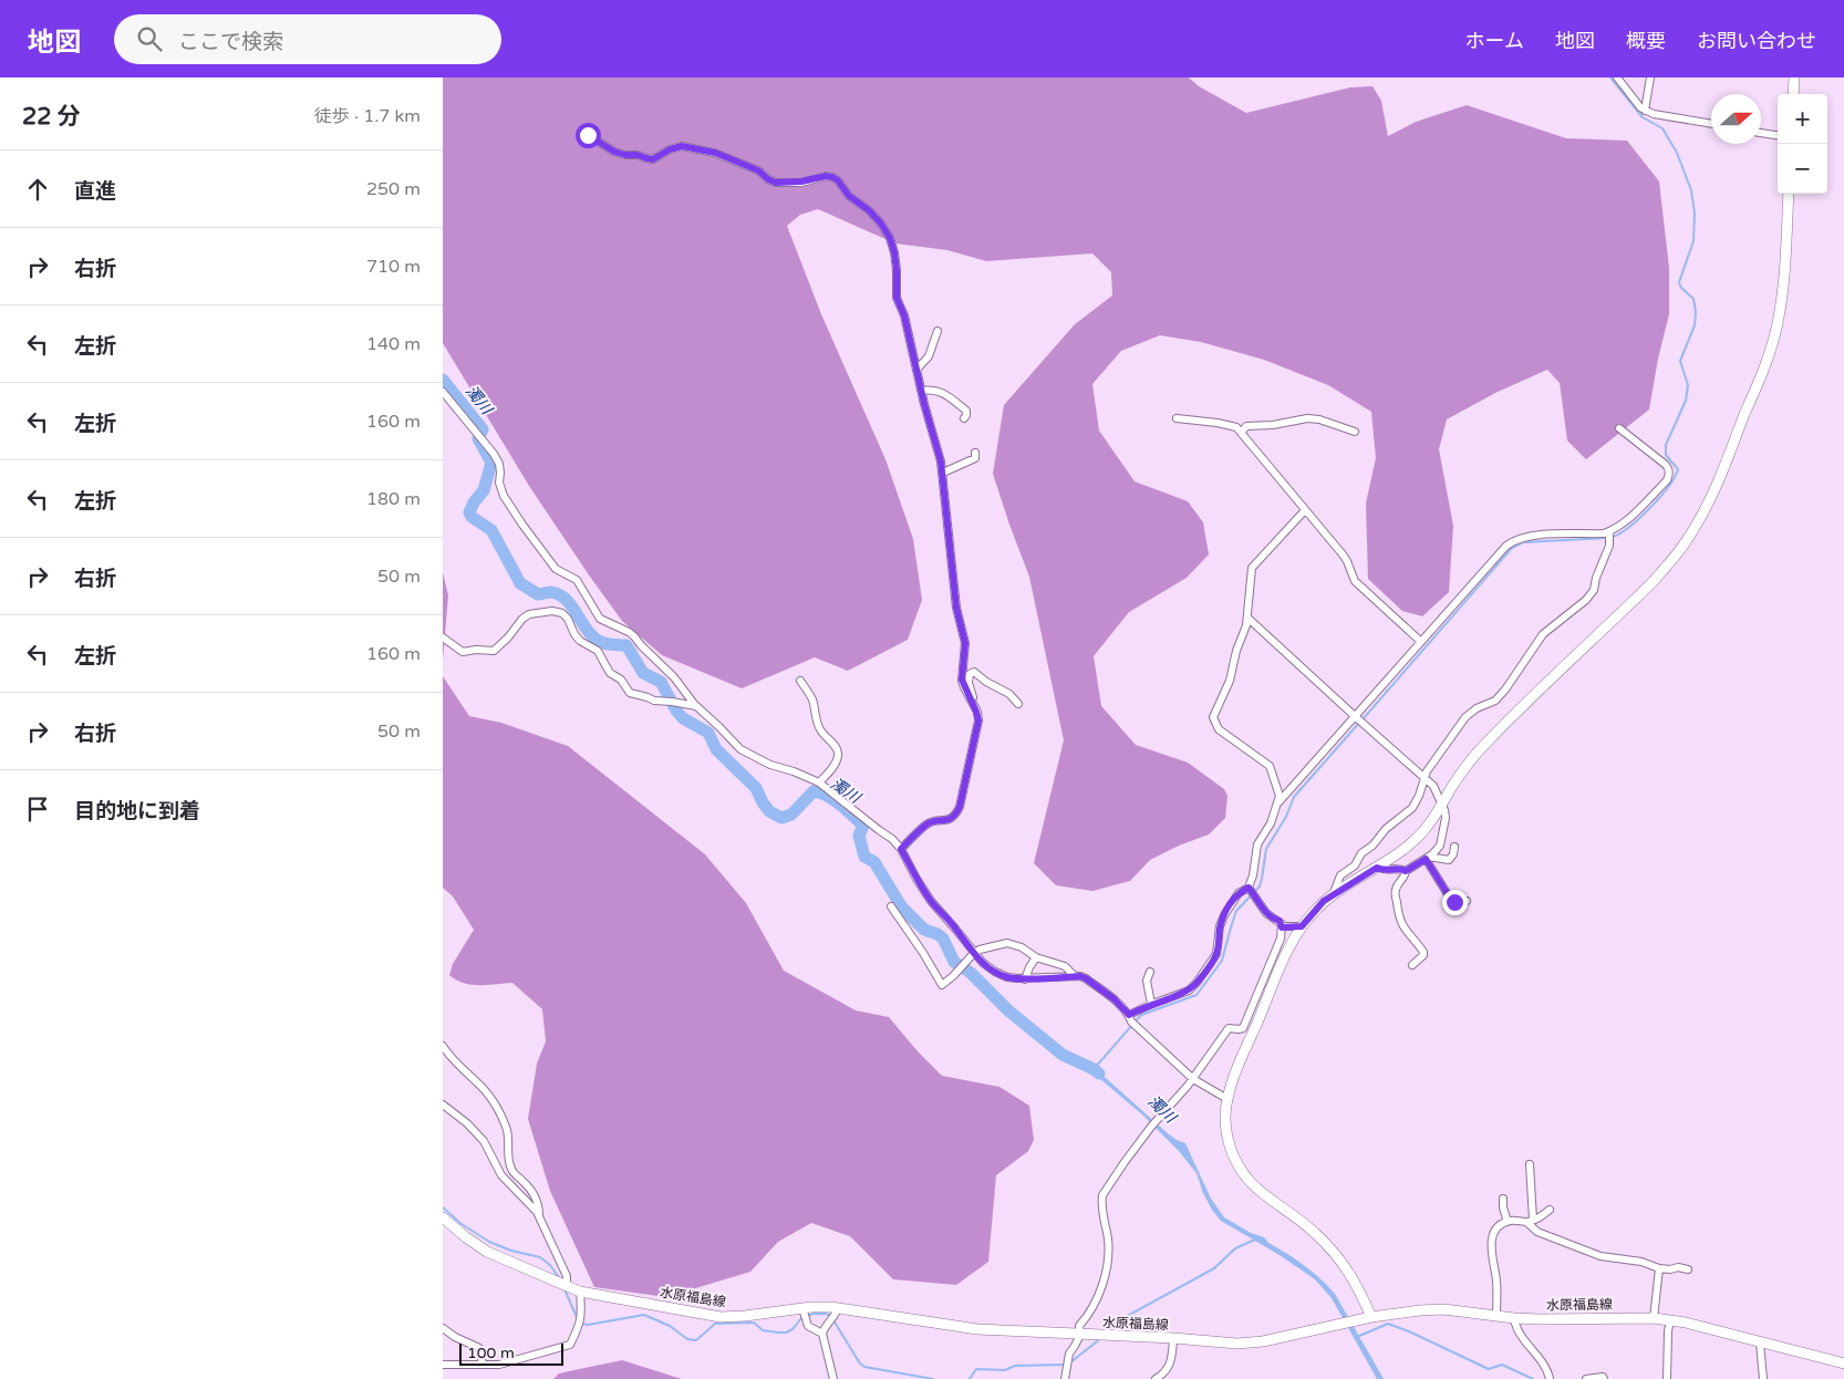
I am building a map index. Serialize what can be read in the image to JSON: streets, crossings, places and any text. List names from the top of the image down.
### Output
{
  "streets": {
    "main road": ["水原福島線"]
  },
  "water": ["濁川"],
  "scale_bar": "100 m",
  "north": "right",
  "page": {
    "header": "地図",
    "search": "ここで検索",
    "nav": [
      "ホーム",
      "地図",
      "概要",
      "お問い合わせ"
    ],
    "heading": ["22 分", "徒歩 · 1.7 km"],
    "map_buttons": ["+", "−"],
    "list": [
      ["直進", "250 m"],
      ["右折", "710 m"],
      ["左折", "140 m"],
      ["左折", "160 m"],
      ["左折", "180 m"],
      ["右折", "50 m"],
      ["左折", "160 m"],
      ["右折", "50 m"],
      "目的地に到着"
    ],
    "scale": "100 m"
  }
}
